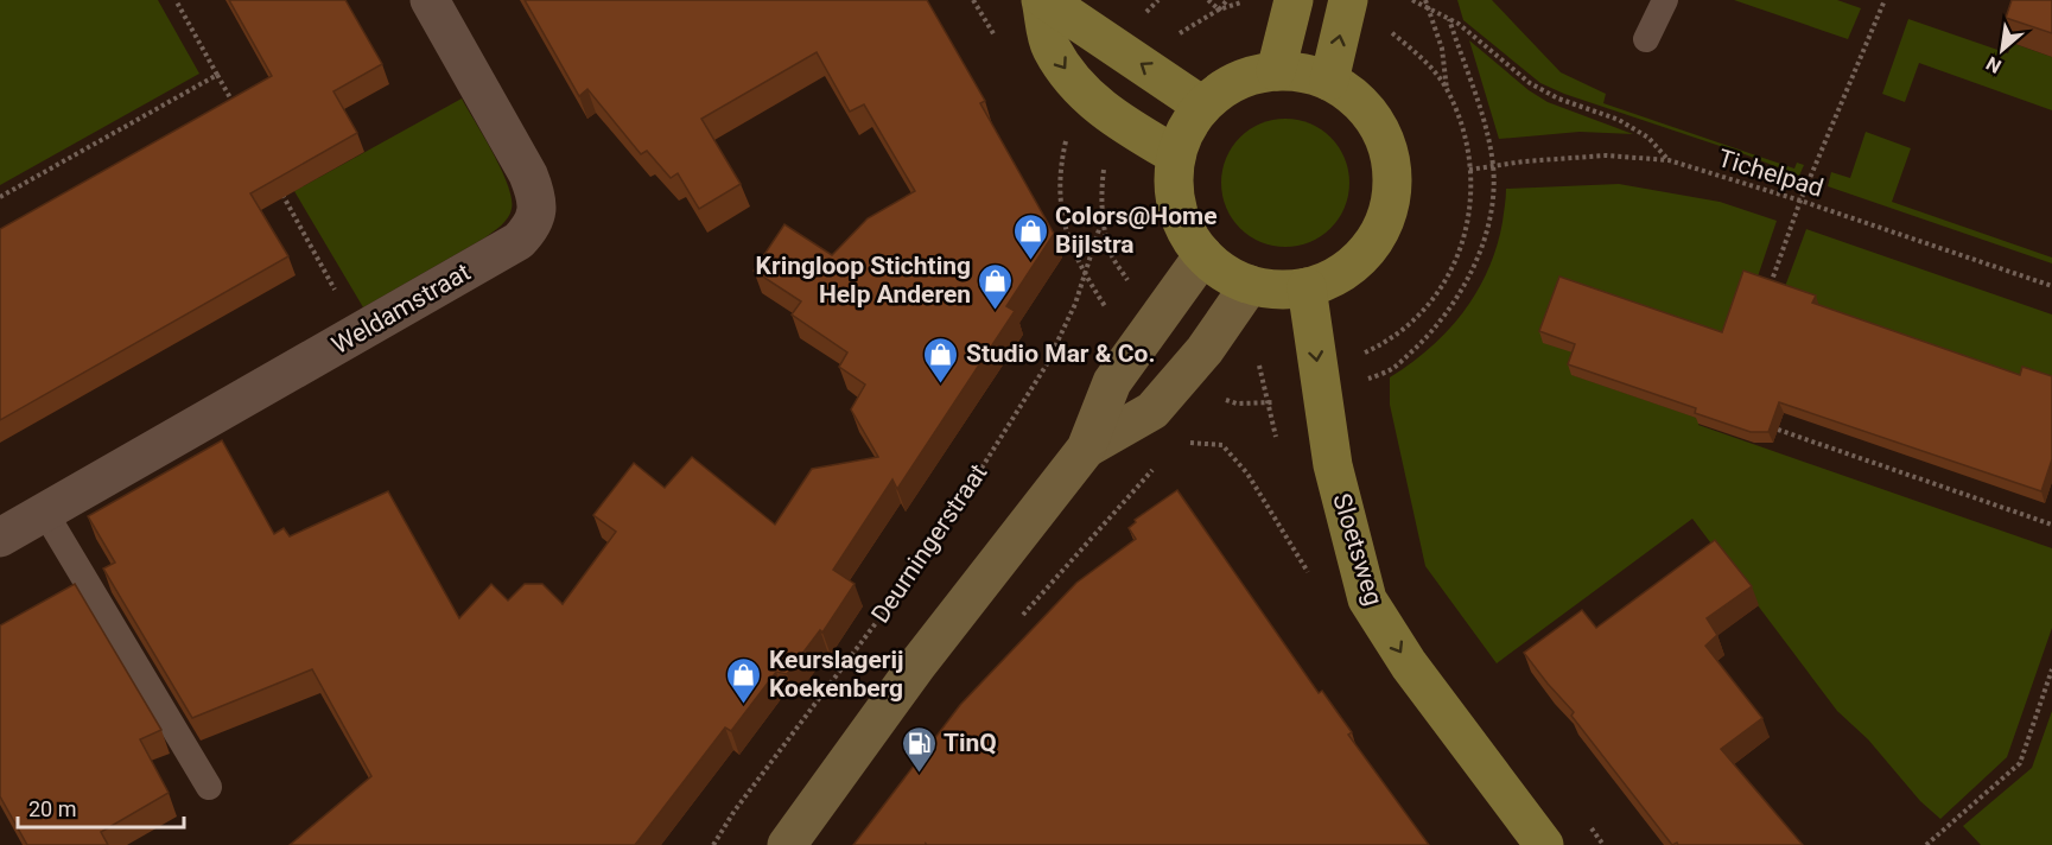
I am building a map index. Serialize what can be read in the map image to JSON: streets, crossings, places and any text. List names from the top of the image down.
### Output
{
  "streets": {
    "main road": ["Sloetsweg"],
    "street": ["Weldamstraat"],
    "path": ["Tichelpad", "Deurningerstraat"]
  },
  "one_way": ["Sloetsweg"],
  "places": {
    "shop": [
      "Colors@Home Bijlstra",
      "Kringloop Stichting Help Anderen",
      "Studio Mar & Co.",
      "Keurslagerij Koekenberg"
    ],
    "fuel station": ["TinQ"]
  },
  "scale_bar": "20 m",
  "north": "bottom left"
}
